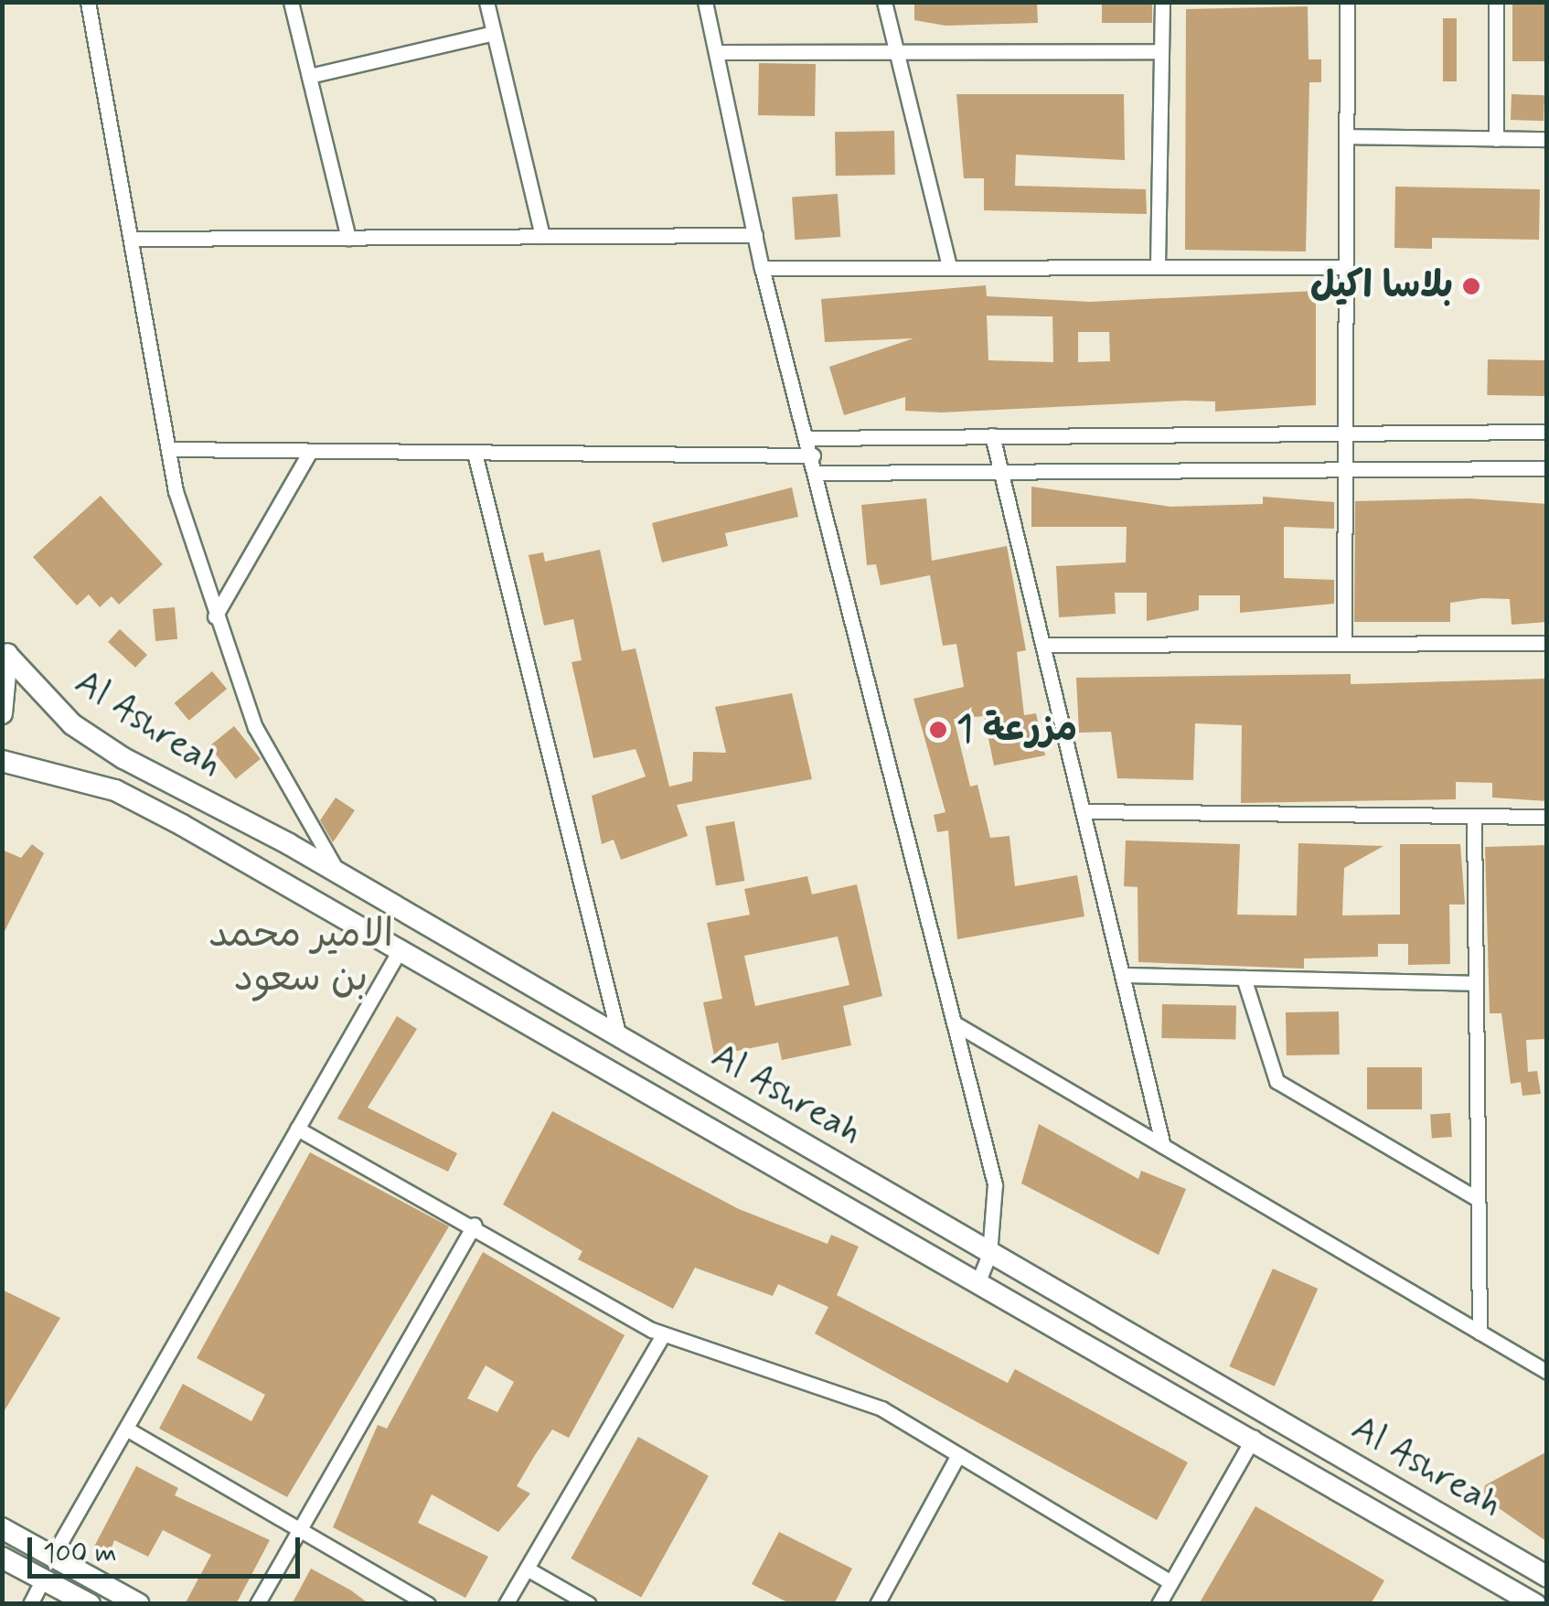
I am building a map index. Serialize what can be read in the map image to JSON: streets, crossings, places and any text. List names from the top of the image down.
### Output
{
  "streets": {
    "street": ["Al Ashreah"]
  },
  "districts": ["الامير محمد بن سعود"],
  "places": ["بلاسا اكيل", "مزرعة 1"],
  "scale_bar": "100 m"
}
